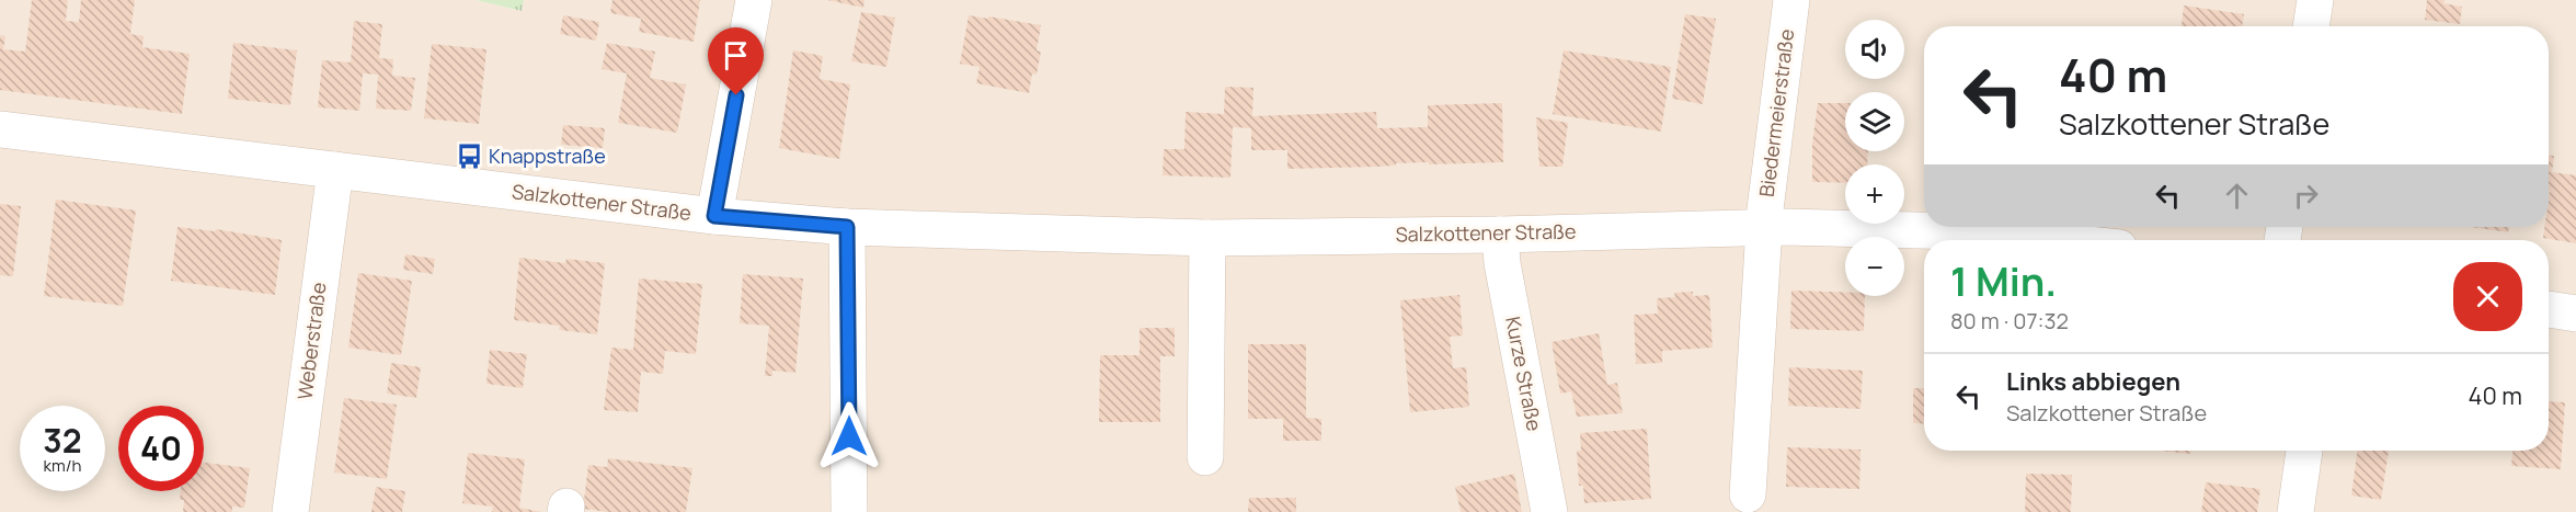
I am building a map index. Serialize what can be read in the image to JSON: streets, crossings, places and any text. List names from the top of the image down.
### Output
{
  "streets": {
    "street": [
      "Biedermeierstraße",
      "Salzkottener Straße",
      "Weberstraße",
      "Kurze Straße"
    ]
  },
  "crossings": [
    ["Biedermeierstraße", "Salzkottener Straße"],
    ["Salzkottener Straße", "Weberstraße"],
    ["Salzkottener Straße", "Kurze Straße"]
  ],
  "places": {
    "bus stop": ["Knappstraße"]
  },
  "page": {
    "map_buttons": ["+", "−"],
    "turn": ["40 m", "Salzkottener Straße"],
    "heading": ["1 Min.", "80 m · 07:32"],
    "list": [
      {
        "name": "Links abbiegen",
        "note": "Salzkottener Straße",
        "value": "40 m"
      }
    ],
    "speed": "32 km/h",
    "limit": "40"
  }
}
